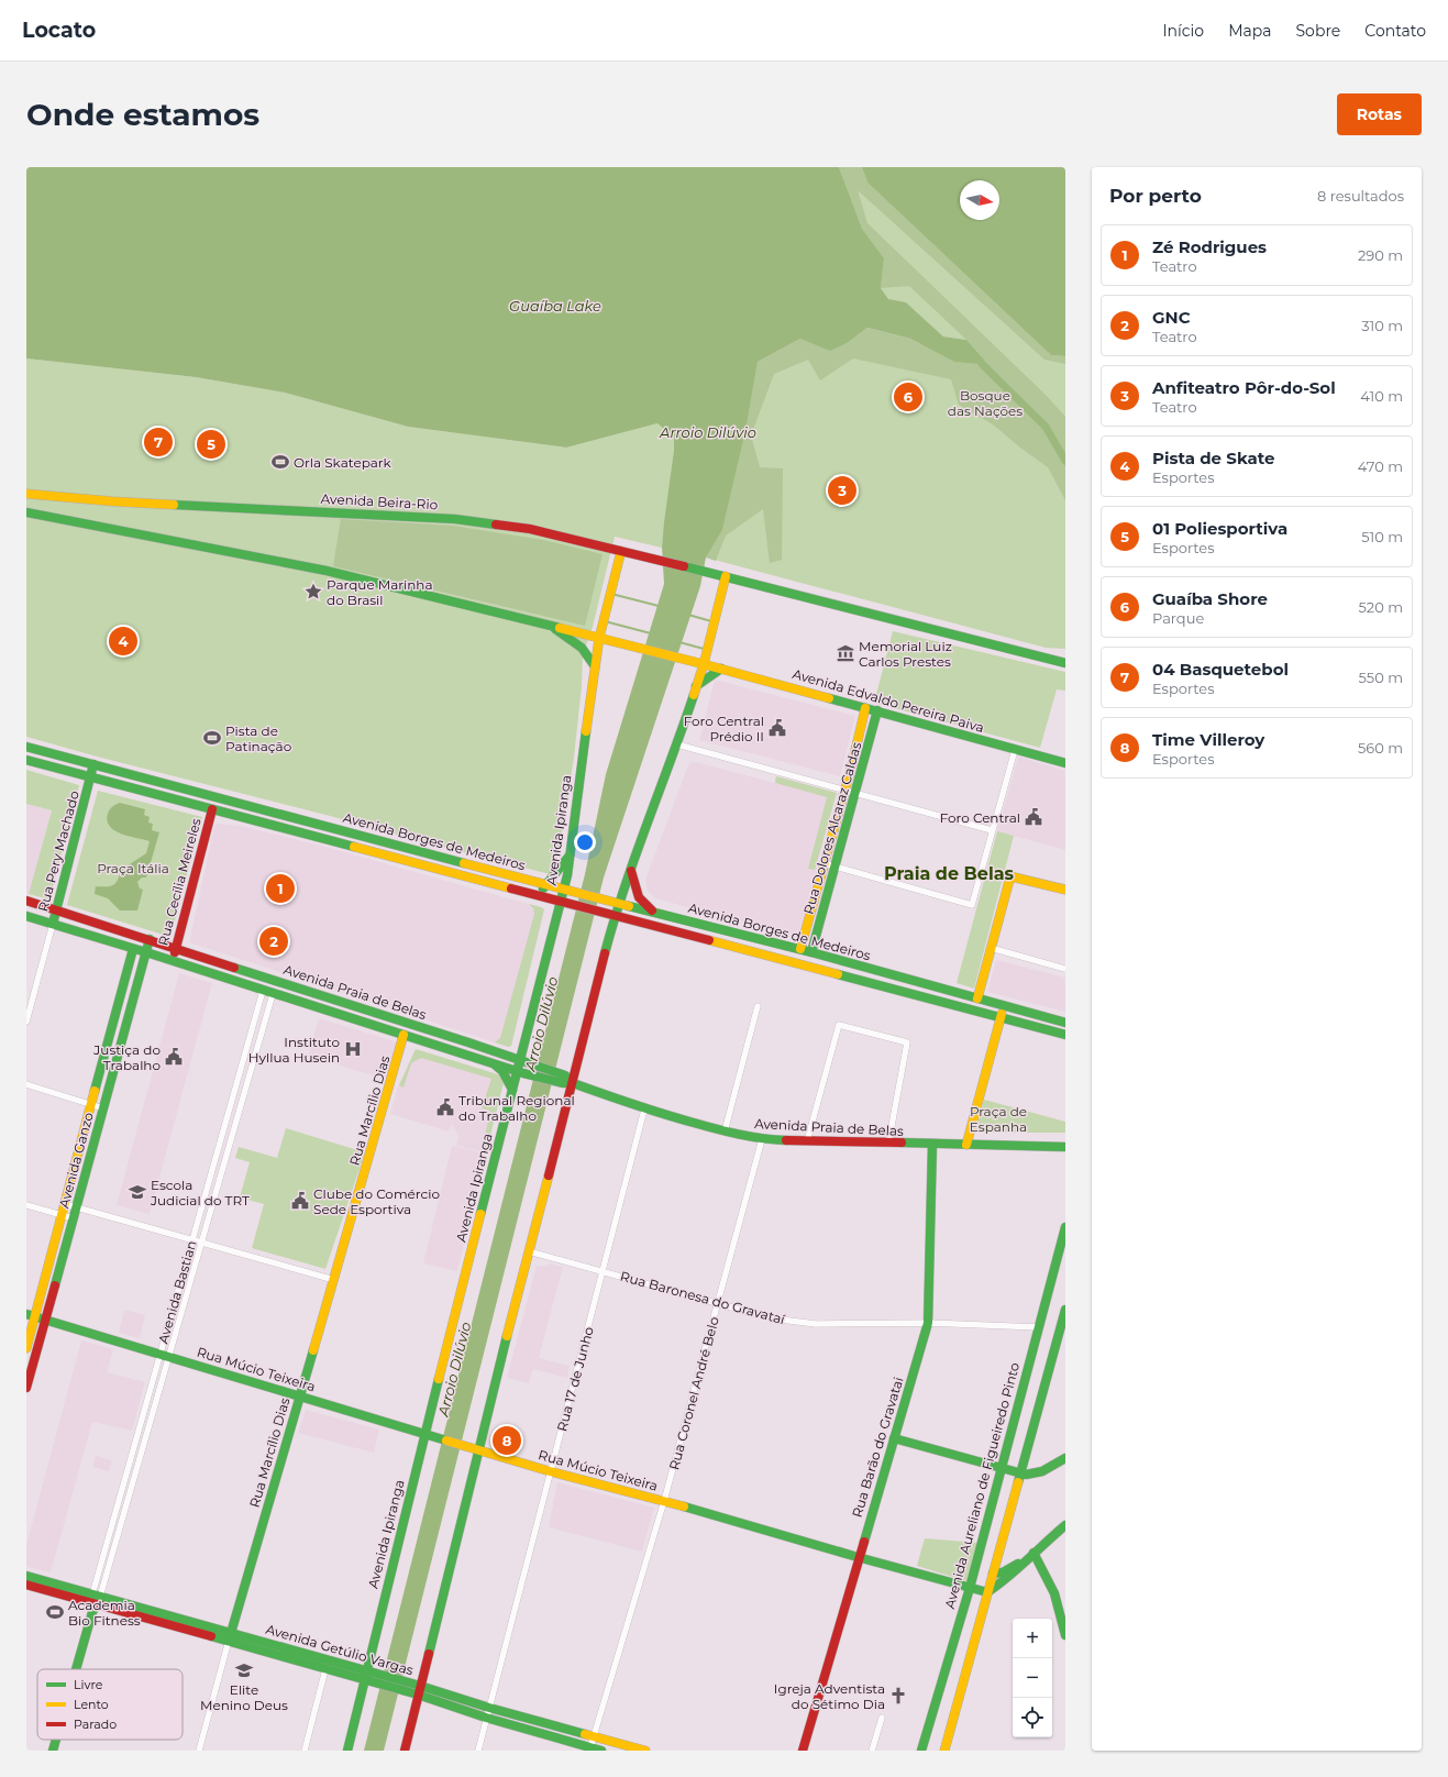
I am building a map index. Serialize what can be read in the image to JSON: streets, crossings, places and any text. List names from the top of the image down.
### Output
{
  "streets": {
    "main road": [
      "Avenida Beira-Rio",
      "Avenida Edvaldo Pereira Paiva",
      "Rua Dolores Alcaraz Caldas",
      "Avenida Ipiranga",
      "Avenida Borges de Medeiros",
      "Rua Pery Machado",
      "Rua Cecília Meireles",
      "Avenida Praia de Belas",
      "Rua Marcílio Dias",
      "Avenida Ganzo",
      "Rua Múcio Teixeira",
      "Rua Barão do Gravatai",
      "Avenida Aureliano de Figueiredo Pinto",
      "Avenida Getúlio Vargas"
    ],
    "street": [
      "Avenida Bastian",
      "Rua Baronesa do Gravataí",
      "Rua 17 de Junho",
      "Rua Coronel André Belo"
    ]
  },
  "crossings": [
    ["Avenida Beira-Rio", "Avenida Ipiranga"],
    ["Avenida Edvaldo Pereira Paiva", "Rua Dolores Alcaraz Caldas"],
    ["Rua Dolores Alcaraz Caldas", "Avenida Borges de Medeiros"],
    ["Avenida Ipiranga", "Avenida Borges de Medeiros"],
    ["Avenida Ipiranga", "Avenida Praia de Belas"],
    ["Avenida Ipiranga", "Rua Múcio Teixeira"],
    ["Avenida Ipiranga", "Avenida Getúlio Vargas"],
    ["Avenida Borges de Medeiros", "Rua Pery Machado"],
    ["Avenida Borges de Medeiros", "Rua Cecília Meireles"],
    ["Rua Pery Machado", "Avenida Praia de Belas"],
    ["Rua Cecília Meireles", "Avenida Praia de Belas"],
    ["Avenida Praia de Belas", "Rua Marcílio Dias"],
    ["Avenida Praia de Belas", "Avenida Ganzo"],
    ["Avenida Praia de Belas", "Avenida Bastian"],
    ["Avenida Praia de Belas", "Rua 17 de Junho"],
    ["Avenida Praia de Belas", "Rua Coronel André Belo"],
    ["Avenida Praia de Belas", "Rua Barão do Gravatai"],
    ["Rua Marcílio Dias", "Rua Múcio Teixeira"],
    ["Rua Marcílio Dias", "Avenida Getúlio Vargas"],
    ["Avenida Ganzo", "Rua Múcio Teixeira"],
    ["Avenida Bastian", "Rua Múcio Teixeira"],
    ["Avenida Bastian", "Avenida Getúlio Vargas"],
    ["Rua Baronesa do Gravataí", "Rua 17 de Junho"],
    ["Rua Baronesa do Gravataí", "Rua Coronel André Belo"],
    ["Rua Baronesa do Gravataí", "Rua Barão do Gravatai"],
    ["Rua Baronesa do Gravataí", "Avenida Aureliano de Figueiredo Pinto"],
    ["Rua Múcio Teixeira", "Rua 17 de Junho"],
    ["Rua Múcio Teixeira", "Rua Coronel André Belo"],
    ["Rua Múcio Teixeira", "Rua Barão do Gravatai"],
    ["Rua Múcio Teixeira", "Avenida Aureliano de Figueiredo Pinto"],
    ["Rua 17 de Junho", "Avenida Getúlio Vargas"],
    ["Rua Coronel André Belo", "Avenida Getúlio Vargas"]
  ],
  "districts": ["Praia de Belas"],
  "water": ["Guaíba Lake", "Arroio Dilúvio"],
  "parks": ["Bosque das Nações", "Praça Itália", "Praça de Espanha"],
  "places": {
    "sports": ["Orla Skatepark", "Pista de Patinação", "Academia Bio Fitness"],
    "place": ["Parque Marinha do Brasil"],
    "museum": ["Memorial Luiz Carlos Prestes"],
    "public building": [
      "Foro Central Prédio II",
      "Foro Central",
      "Justiça do Trabalho",
      "Tribunal Regional do Trabalho",
      "Clube do Comércio Sede Esportiva"
    ],
    "hospital": ["Instituto Hyllua Husein"],
    "school or university": ["Escola Judicial do TRT", "Elite Menino Deus"],
    "church": ["Igreja Adventista do Sétimo Dia"]
  },
  "legend": ["Livre", "Lento", "Parado"],
  "north": "right",
  "page": {
    "header": "Locato",
    "nav": [
      "Início",
      "Mapa",
      "Sobre",
      "Contato"
    ],
    "buttons": "Rotas",
    "title": "Onde estamos",
    "heading": ["Por perto", "8 resultados"],
    "list": [
      {
        "mark": "1",
        "name": "Zé Rodrigues",
        "note": "Teatro",
        "value": "290 m"
      },
      {
        "mark": "2",
        "name": "GNC",
        "note": "Teatro",
        "value": "310 m"
      },
      {
        "mark": "3",
        "name": "Anfiteatro Pôr-do-Sol",
        "note": "Teatro",
        "value": "410 m"
      },
      {
        "mark": "4",
        "name": "Pista de Skate",
        "note": "Esportes",
        "value": "470 m"
      },
      {
        "mark": "5",
        "name": "01 Poliesportiva",
        "note": "Esportes",
        "value": "510 m"
      },
      {
        "mark": "6",
        "name": "Guaíba Shore",
        "note": "Parque",
        "value": "520 m"
      },
      {
        "mark": "7",
        "name": "04 Basquetebol",
        "note": "Esportes",
        "value": "550 m"
      },
      {
        "mark": "8",
        "name": "Time Villeroy",
        "note": "Esportes",
        "value": "560 m"
      }
    ],
    "pins": [
      "6",
      "7",
      "5",
      "3",
      "4",
      "1",
      "2",
      "8"
    ],
    "map_buttons": ["+", "−"]
  }
}
